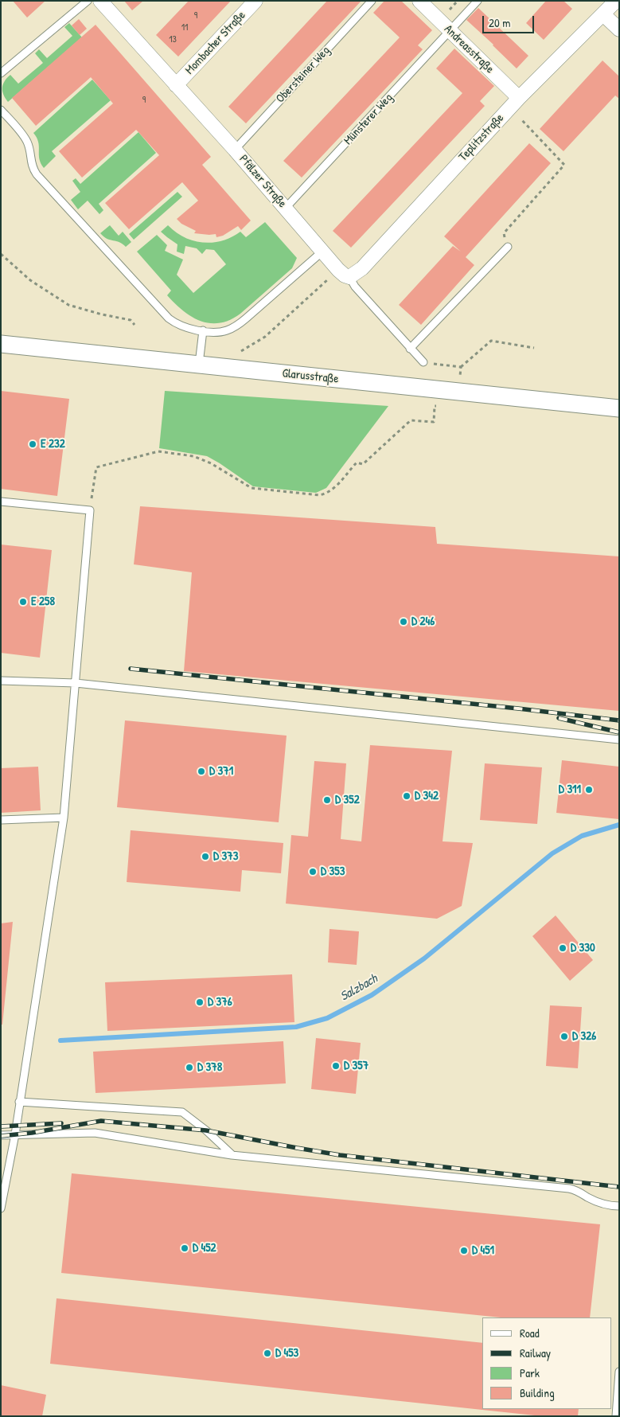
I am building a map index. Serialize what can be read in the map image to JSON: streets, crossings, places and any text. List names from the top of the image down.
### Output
{
  "streets": {
    "street": [
      "Mombacher Straße",
      "Andreasstraße",
      "Teplitzstraße",
      "Pfälzer Straße",
      "Glarusstraße"
    ],
    "lane": ["Obersteiner Weg", "Münsterer Weg"]
  },
  "crossings": [
    ["Mombacher Straße", "Pfälzer Straße"],
    ["Andreasstraße", "Münsterer Weg"],
    ["Andreasstraße", "Teplitzstraße"],
    ["Obersteiner Weg", "Pfälzer Straße"],
    ["Münsterer Weg", "Pfälzer Straße"],
    ["Teplitzstraße", "Pfälzer Straße"]
  ],
  "water": ["Salzbach"],
  "places": [
    "E 232",
    "E 258",
    "D 246",
    "D 371",
    "D 311",
    "D 342",
    "D 352",
    "D 373",
    "D 353",
    "D 330",
    "D 376",
    "D 326",
    "D 357",
    "D 378",
    "D 452",
    "D 451",
    "D 453"
  ],
  "house_numbers": [
    "9",
    "11",
    "13",
    "9"
  ],
  "legend": [
    "Road",
    "Railway",
    "Park",
    "Building"
  ],
  "scale_bar": "20 m"
}
